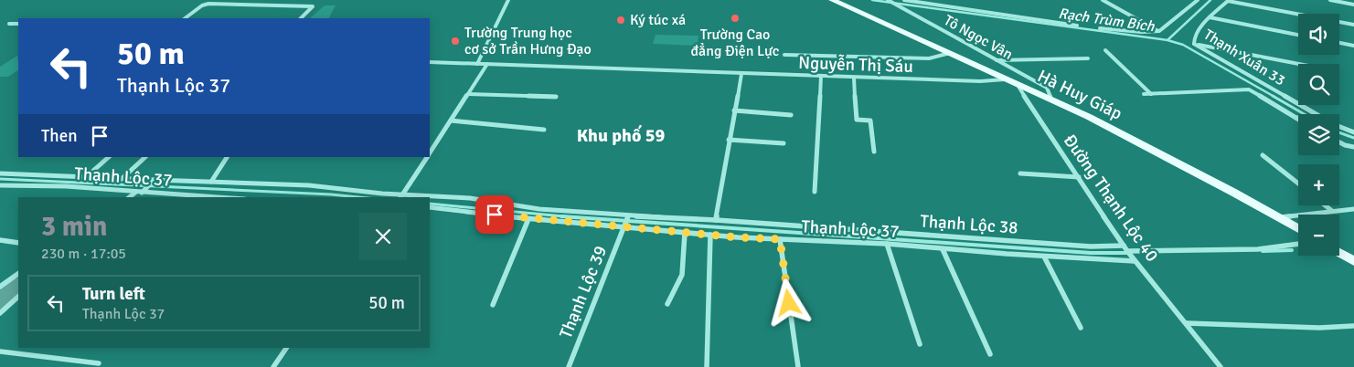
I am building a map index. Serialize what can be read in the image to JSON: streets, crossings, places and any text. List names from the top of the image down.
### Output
{
  "streets": {
    "main road": ["Hà Huy Giáp"],
    "street": [
      "Tô Ngọc Vân",
      "Thạnh Xuân 33",
      "Nguyễn Thị Sáu",
      "Thạnh Lộc 37",
      "Đường Thạnh Lộc 40",
      "Thạnh Lộc 38",
      "Thạnh Lộc 39"
    ]
  },
  "crossings": [
    ["Tô Ngọc Vân", "Hà Huy Giáp"],
    ["Nguyễn Thị Sáu", "Hà Huy Giáp"],
    ["Hà Huy Giáp", "Đường Thạnh Lộc 40"],
    ["Thạnh Lộc 37", "Đường Thạnh Lộc 40"],
    ["Thạnh Lộc 37", "Thạnh Lộc 38"],
    ["Thạnh Lộc 37", "Thạnh Lộc 39"],
    ["Đường Thạnh Lộc 40", "Thạnh Lộc 38"],
    ["Thạnh Lộc 38", "Thạnh Lộc 39"]
  ],
  "districts": ["Khu phố 59"],
  "water": ["Rạch Trùm Bích"],
  "places": ["Trường Cao đẳng Điện Lực", "Ký túc xá", "Trường Trung học cơ sở Trần Hưng Đạo"],
  "page": {
    "map_buttons": ["+", "−"],
    "turn": ["50 m", "Thạnh Lộc 37"],
    "then": "Then",
    "heading": ["3 min", "230 m · 17:05"],
    "list": [
      {
        "name": "Turn left",
        "note": "Thạnh Lộc 37",
        "value": "50 m"
      }
    ]
  }
}
